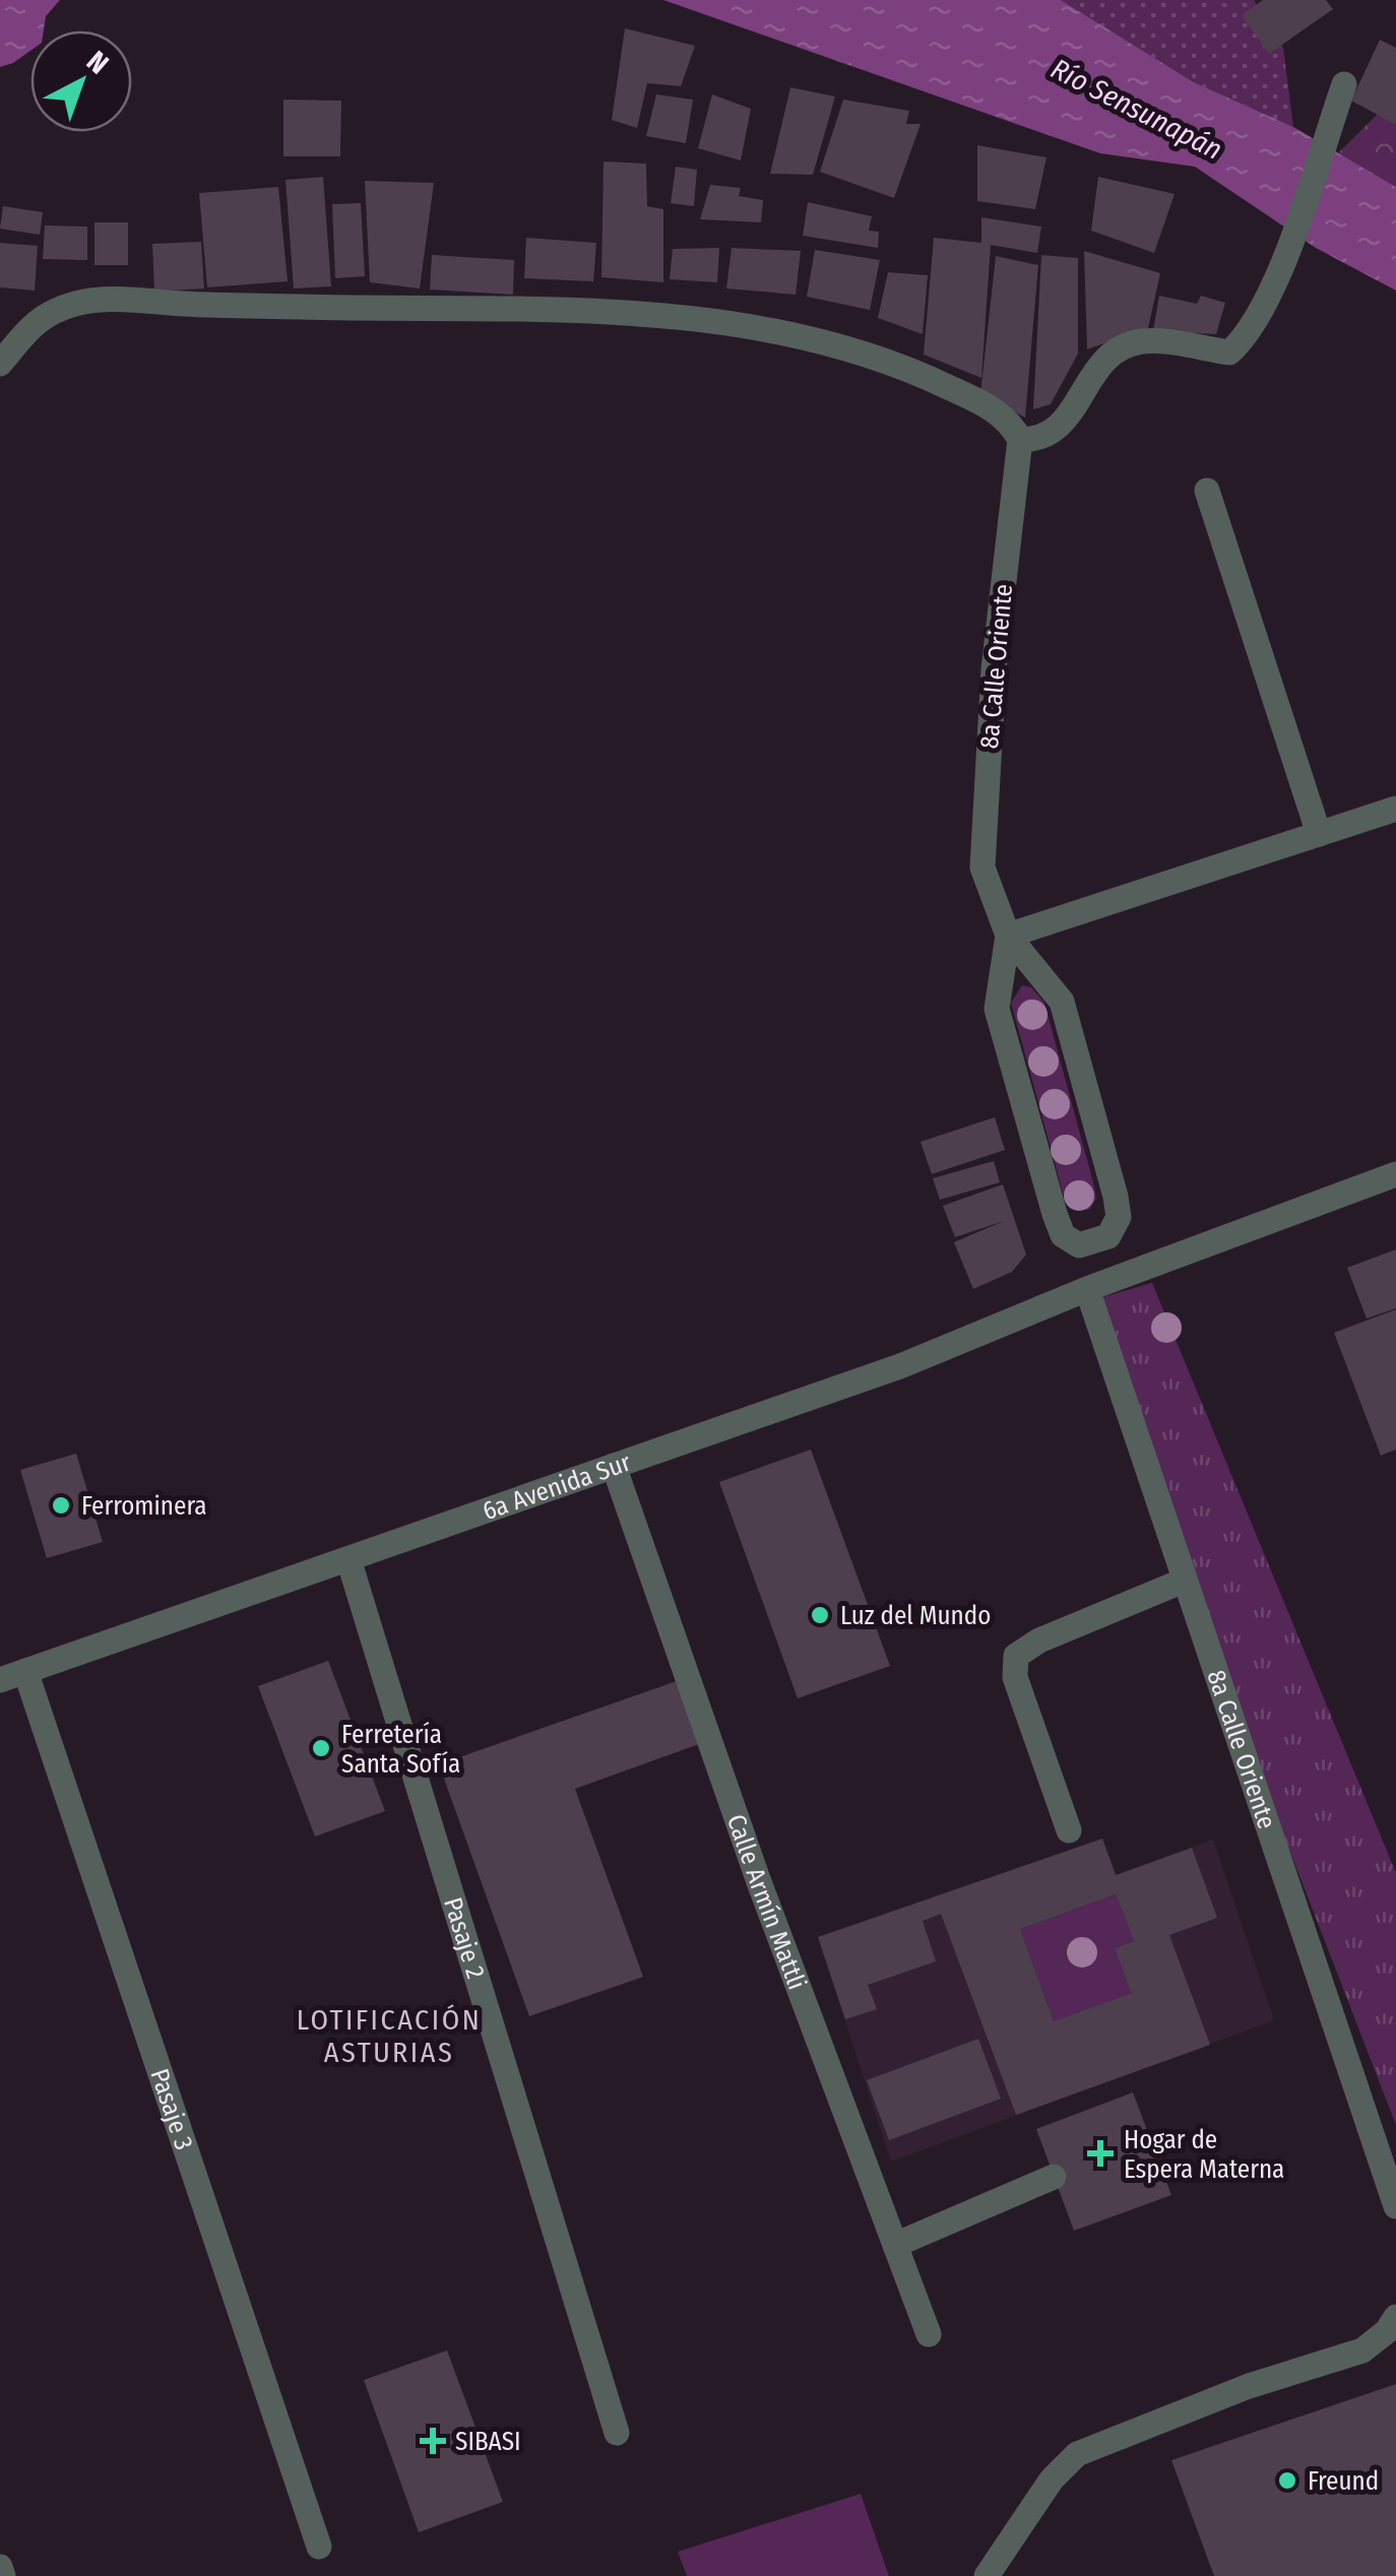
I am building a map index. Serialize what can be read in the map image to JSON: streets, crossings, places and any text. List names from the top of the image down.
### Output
{
  "streets": {
    "street": [
      "8a Calle Oriente",
      "6a Avenida Sur",
      "Calle Armín Mattli",
      "Pasaje 2",
      "Pasaje 3"
    ]
  },
  "crossings": [
    ["8a Calle Oriente", "6a Avenida Sur"],
    ["6a Avenida Sur", "Calle Armín Mattli"],
    ["6a Avenida Sur", "Pasaje 2"],
    ["6a Avenida Sur", "Pasaje 3"]
  ],
  "districts": ["LOTIFICACIÓN ASTURIAS"],
  "water": ["Río Sensunapán"],
  "places": {
    "other": [
      "Ferrominera",
      "Luz del Mundo",
      "Ferretería Santa Sofía",
      "Freund"
    ],
    "health": ["Hogar de Espera Materna", "SIBASI"]
  },
  "north": "top right"
}
